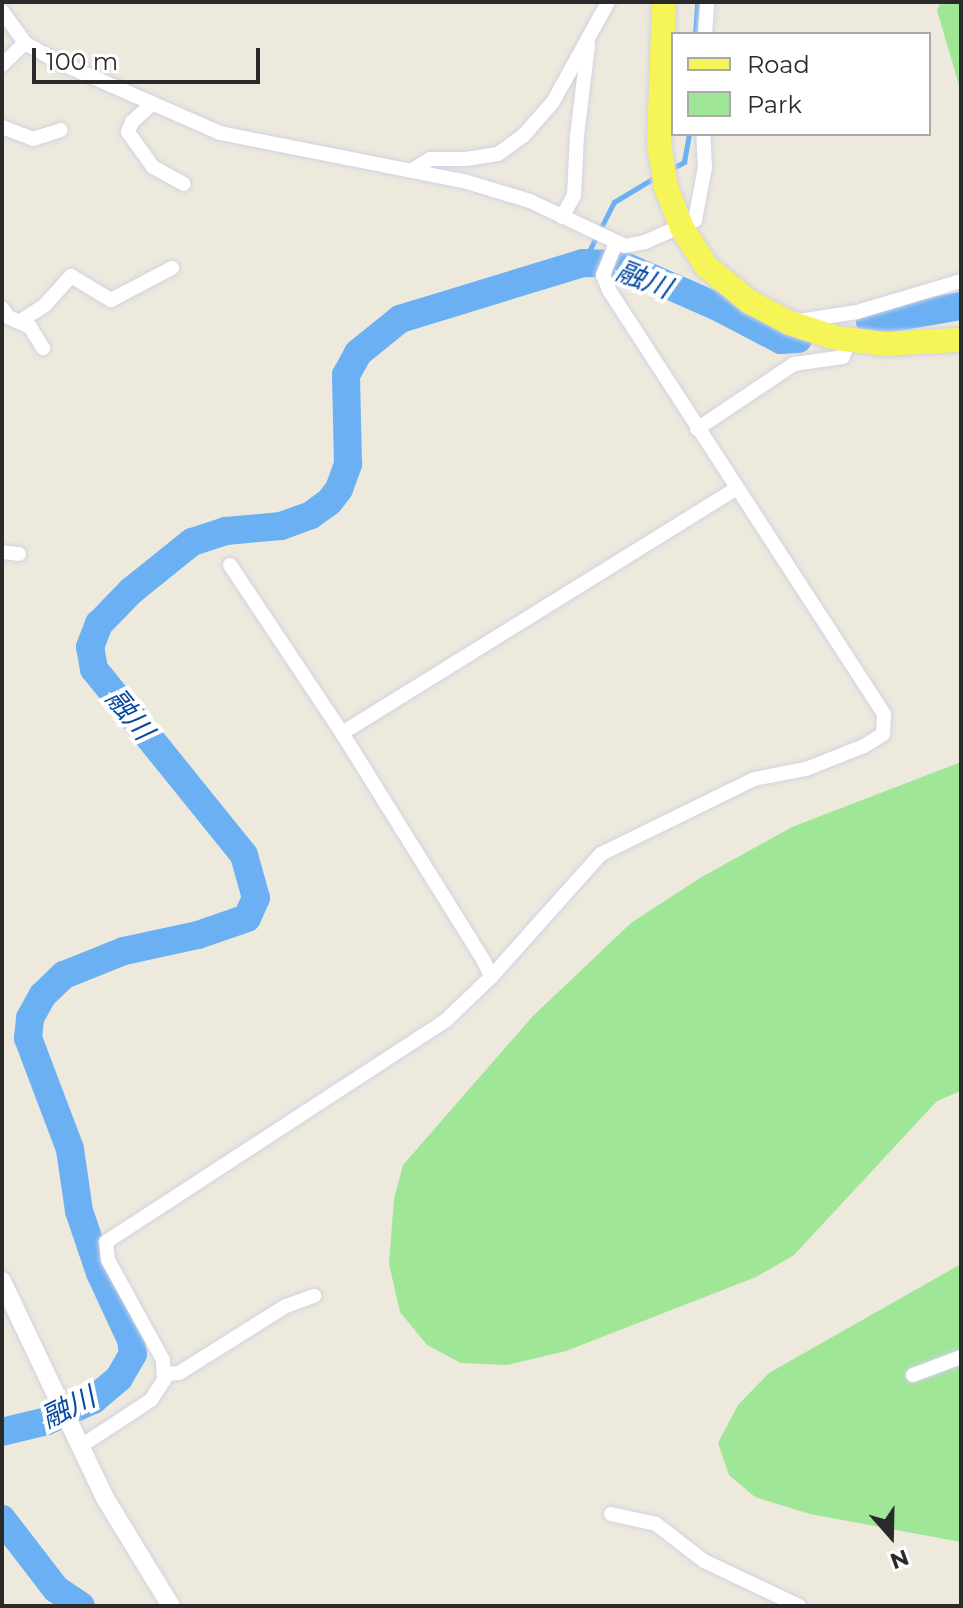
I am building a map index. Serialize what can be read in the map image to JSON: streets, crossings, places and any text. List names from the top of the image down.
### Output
{
  "water": ["融川"],
  "legend": ["Road", "Park"],
  "scale_bar": "100 m",
  "north": "bottom"
}
